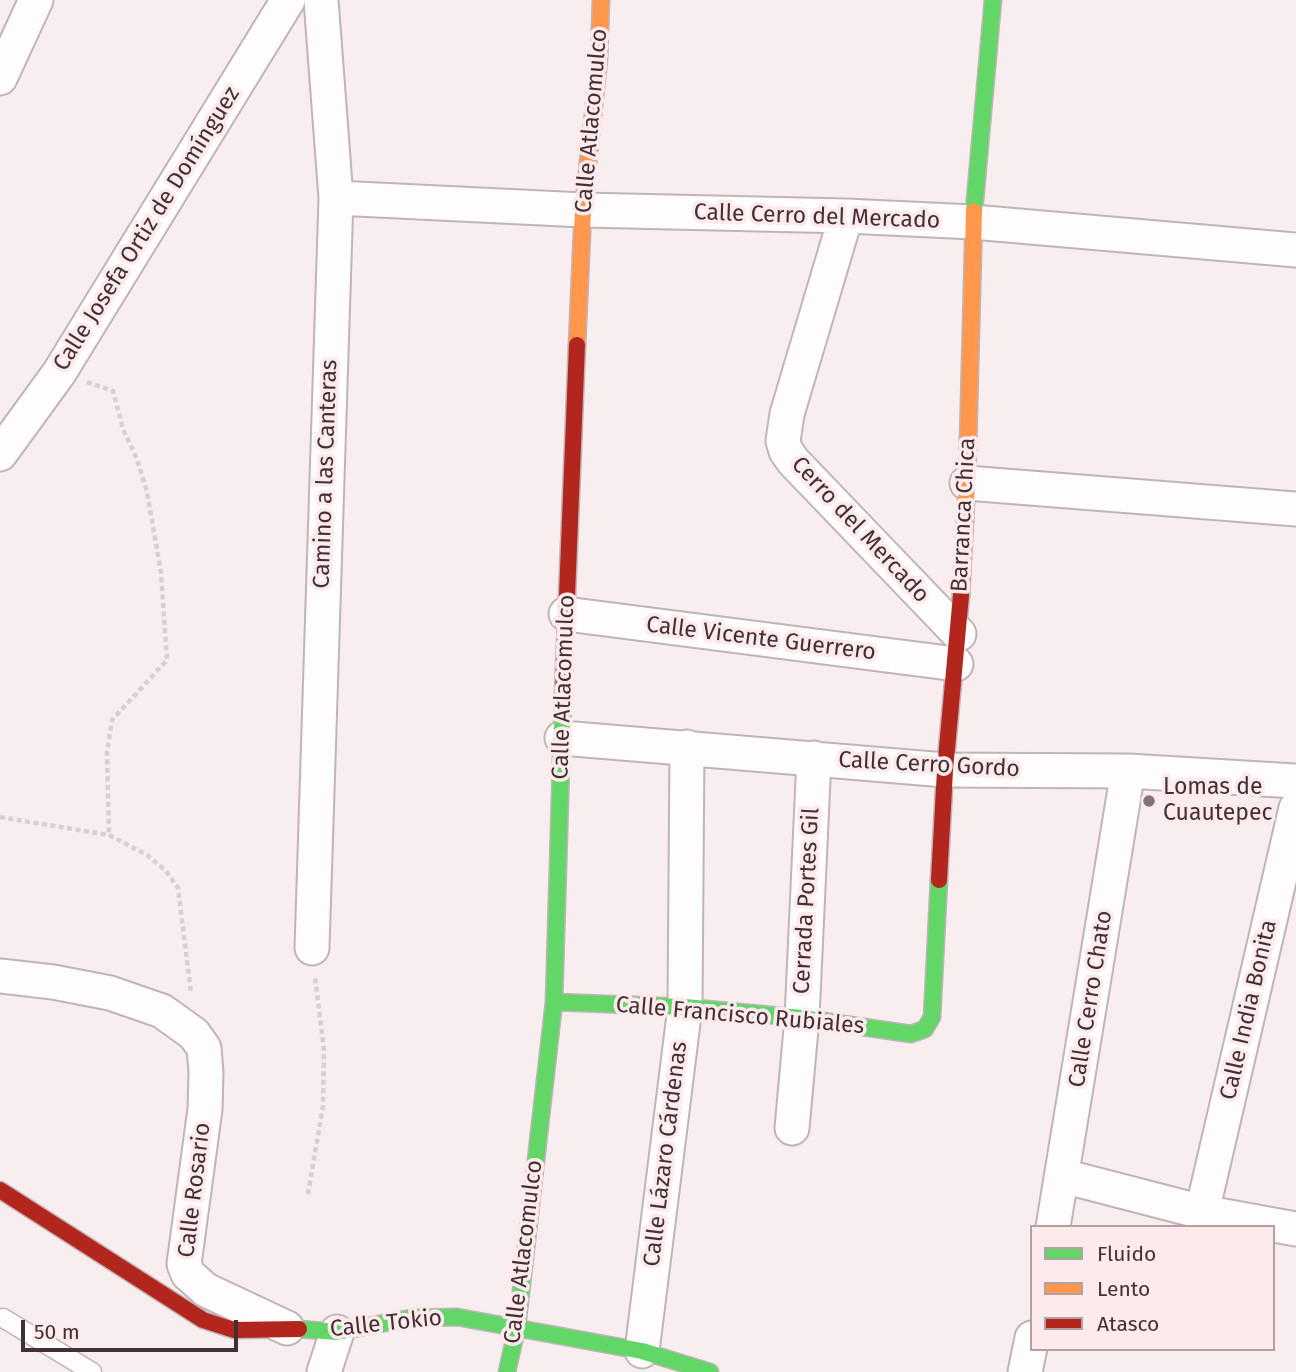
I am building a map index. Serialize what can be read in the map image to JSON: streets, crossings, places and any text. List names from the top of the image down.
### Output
{
  "streets": {
    "street": [
      "Calle Atlacomulco",
      "Calle Cerro del Mercado",
      "Calle Josefa Ortiz de Domínguez",
      "Camino a las Canteras",
      "Barranca Chica",
      "Cerro del Mercado",
      "Calle Vicente Guerrero",
      "Calle Cerro Gordo",
      "Cerrada Portes Gil",
      "Calle Cerro Chato",
      "Calle India Bonita",
      "Calle Francisco Rubiales",
      "Calle Lázaro Cárdenas",
      "Calle Rosario",
      "Calle Tokio"
    ]
  },
  "crossings": [
    ["Calle Atlacomulco", "Calle Cerro del Mercado"],
    ["Calle Atlacomulco", "Calle Vicente Guerrero"],
    ["Calle Atlacomulco", "Calle Cerro Gordo"],
    ["Calle Atlacomulco", "Calle Francisco Rubiales"],
    ["Calle Atlacomulco", "Calle Tokio"],
    ["Calle Cerro del Mercado", "Camino a las Canteras"],
    ["Calle Cerro del Mercado", "Barranca Chica"],
    ["Calle Cerro del Mercado", "Cerro del Mercado"],
    ["Barranca Chica", "Cerro del Mercado"],
    ["Barranca Chica", "Calle Vicente Guerrero"],
    ["Barranca Chica", "Calle Cerro Gordo"],
    ["Barranca Chica", "Calle Francisco Rubiales"],
    ["Cerro del Mercado", "Calle Vicente Guerrero"],
    ["Calle Cerro Gordo", "Cerrada Portes Gil"],
    ["Calle Cerro Gordo", "Calle Cerro Chato"],
    ["Calle Cerro Gordo", "Calle Lázaro Cárdenas"],
    ["Cerrada Portes Gil", "Calle Francisco Rubiales"],
    ["Calle Francisco Rubiales", "Calle Lázaro Cárdenas"],
    ["Calle Lázaro Cárdenas", "Calle Tokio"],
    ["Calle Rosario", "Calle Tokio"]
  ],
  "places": ["Lomas de Cuautepec"],
  "legend": ["Fluido", "Lento", "Atasco"],
  "scale_bar": "50 m"
}
